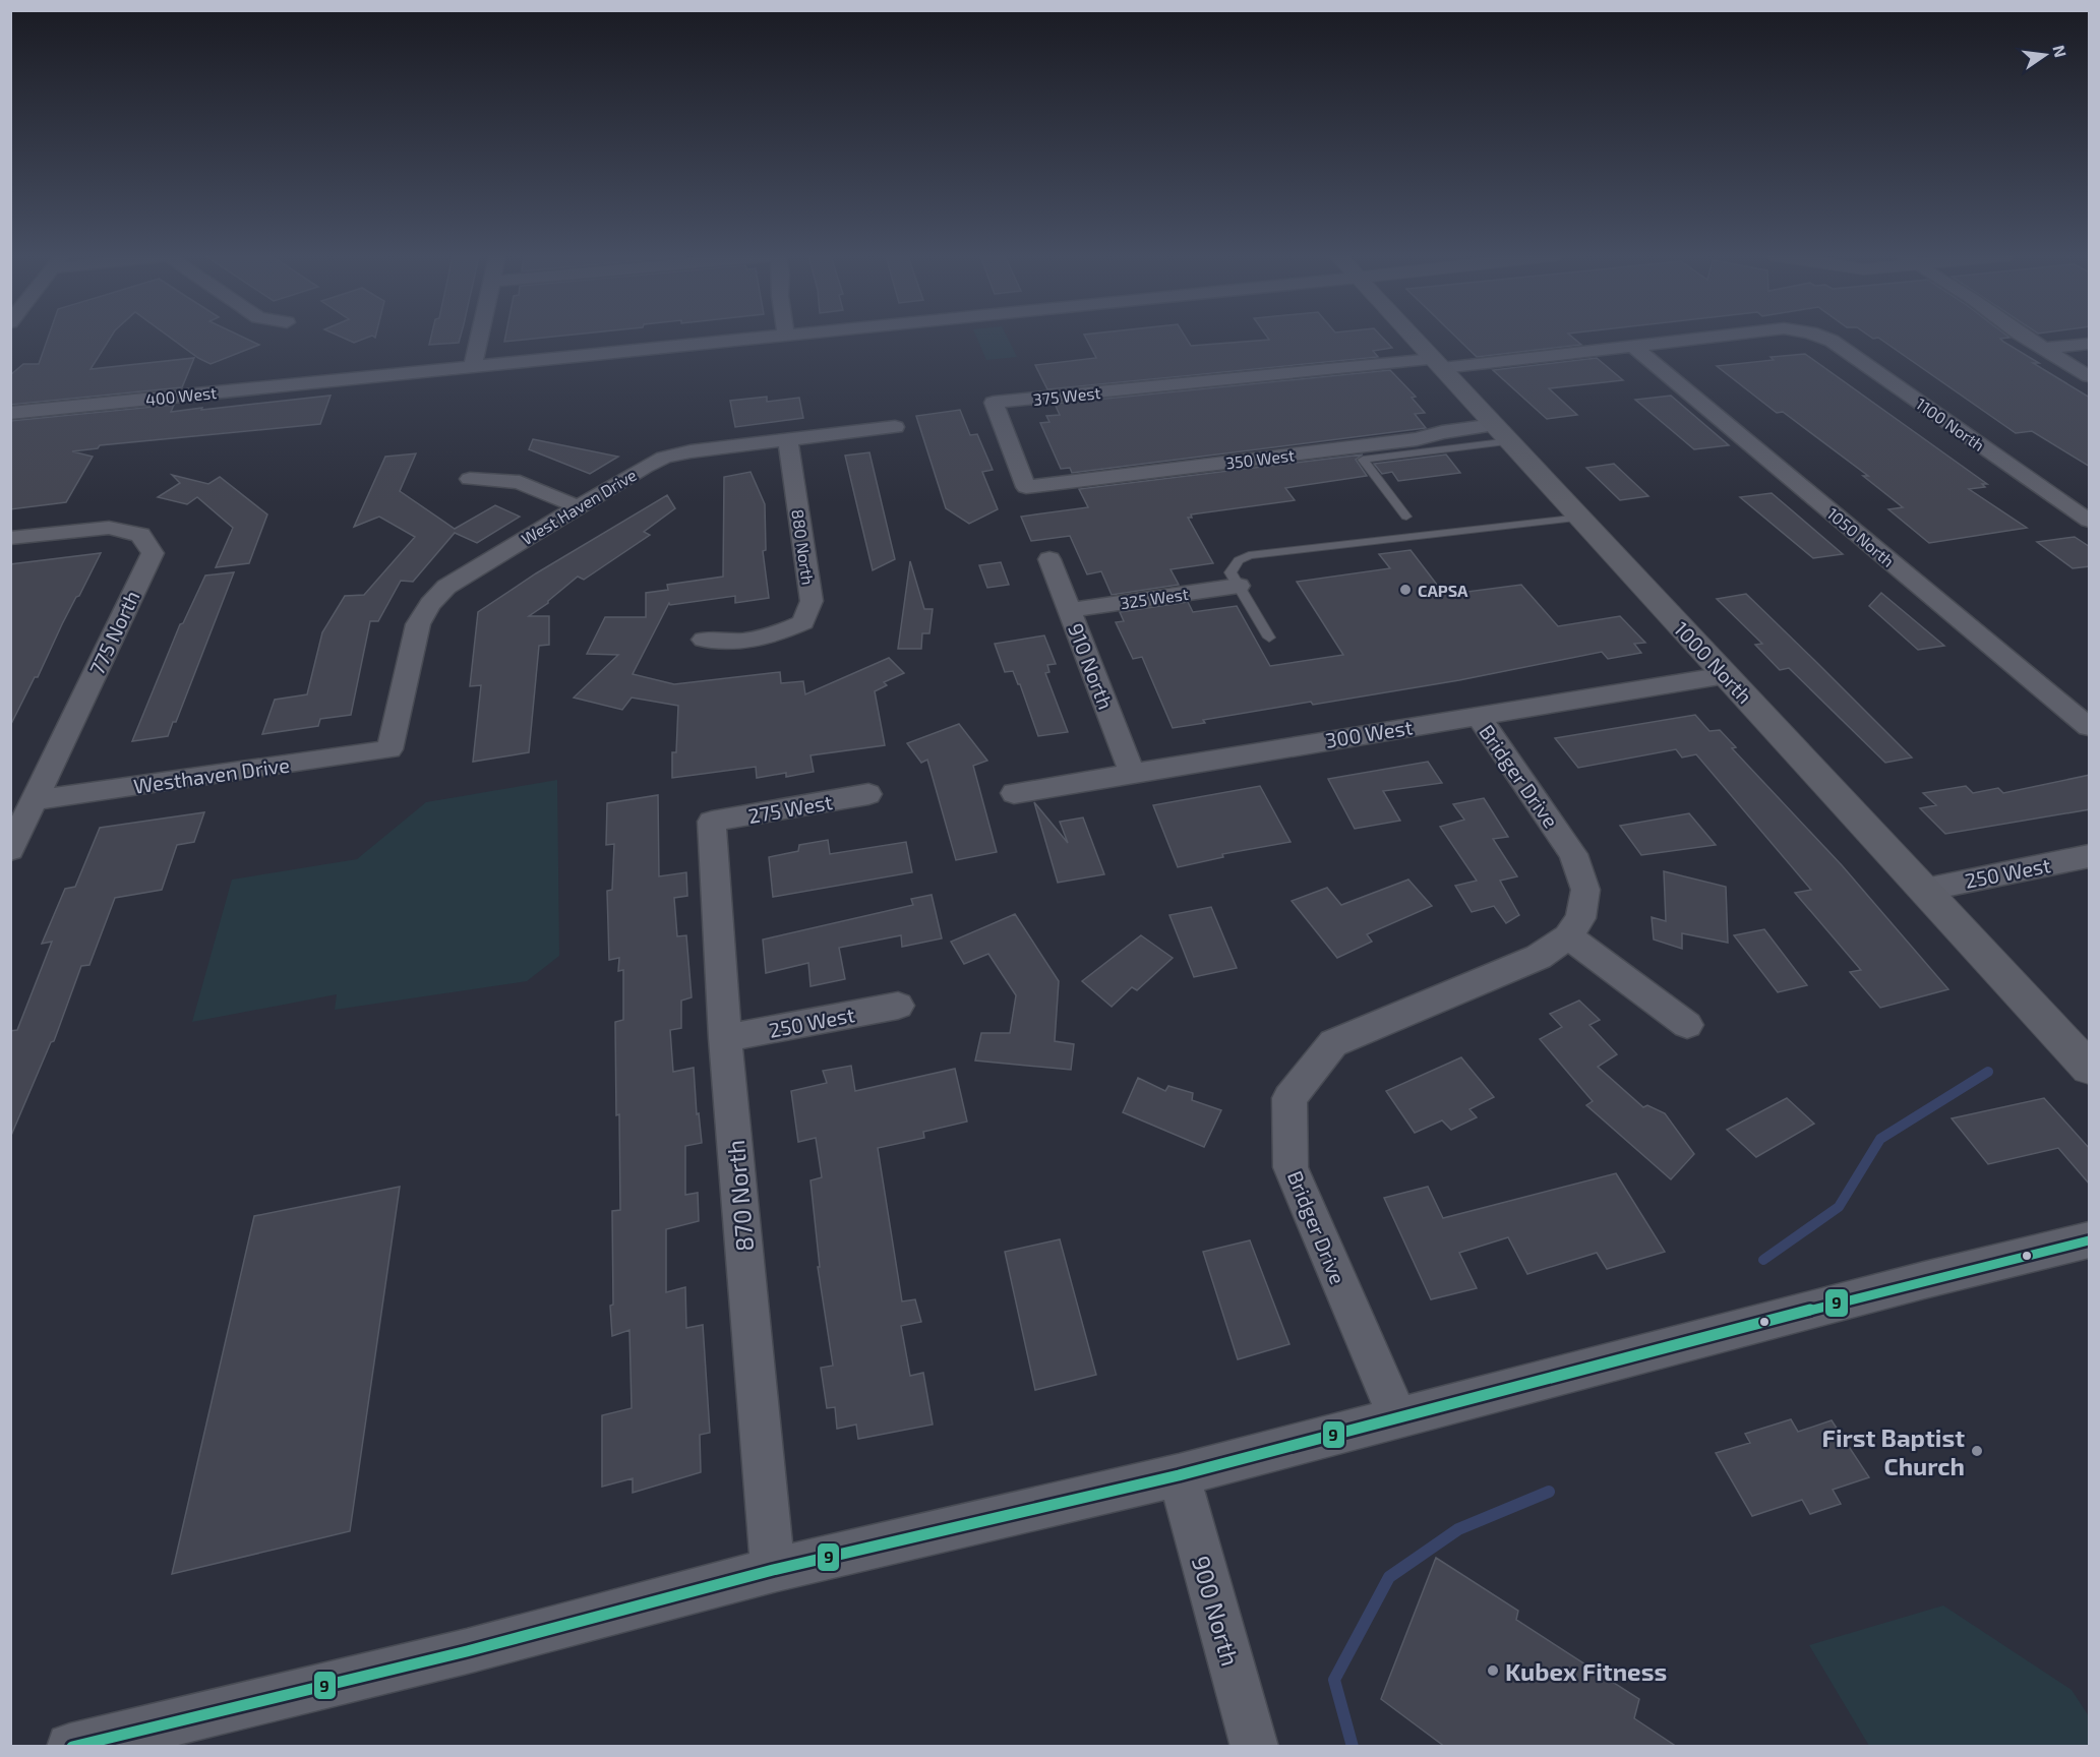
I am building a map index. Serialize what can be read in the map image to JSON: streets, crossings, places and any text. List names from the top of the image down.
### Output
{
  "streets": {
    "street": [
      "400 West",
      "375 West",
      "1100 North",
      "350 West",
      "West Haven Drive",
      "1050 North",
      "880 North",
      "325 West",
      "775 North",
      "1000 North",
      "910 North",
      "300 West",
      "Westhaven Drive",
      "Bridger Drive",
      "275 West",
      "250 West",
      "870 North",
      "900 North"
    ]
  },
  "crossings": [
    ["375 West", "350 West"],
    ["375 West", "1050 North"],
    ["375 West", "1000 North"],
    ["350 West", "1000 North"],
    ["West Haven Drive", "880 North"],
    ["West Haven Drive", "Westhaven Drive"],
    ["325 West", "910 North"],
    ["775 North", "Westhaven Drive"],
    ["1000 North", "300 West"],
    ["1000 North", "250 West"],
    ["910 North", "300 West"],
    ["300 West", "Bridger Drive"],
    ["275 West", "870 North"],
    ["250 West", "870 North"]
  ],
  "places": ["CAPSA", "First Baptist Church", "Kubex Fitness"],
  "lines": ["transit line 9"],
  "north": "right"
}
